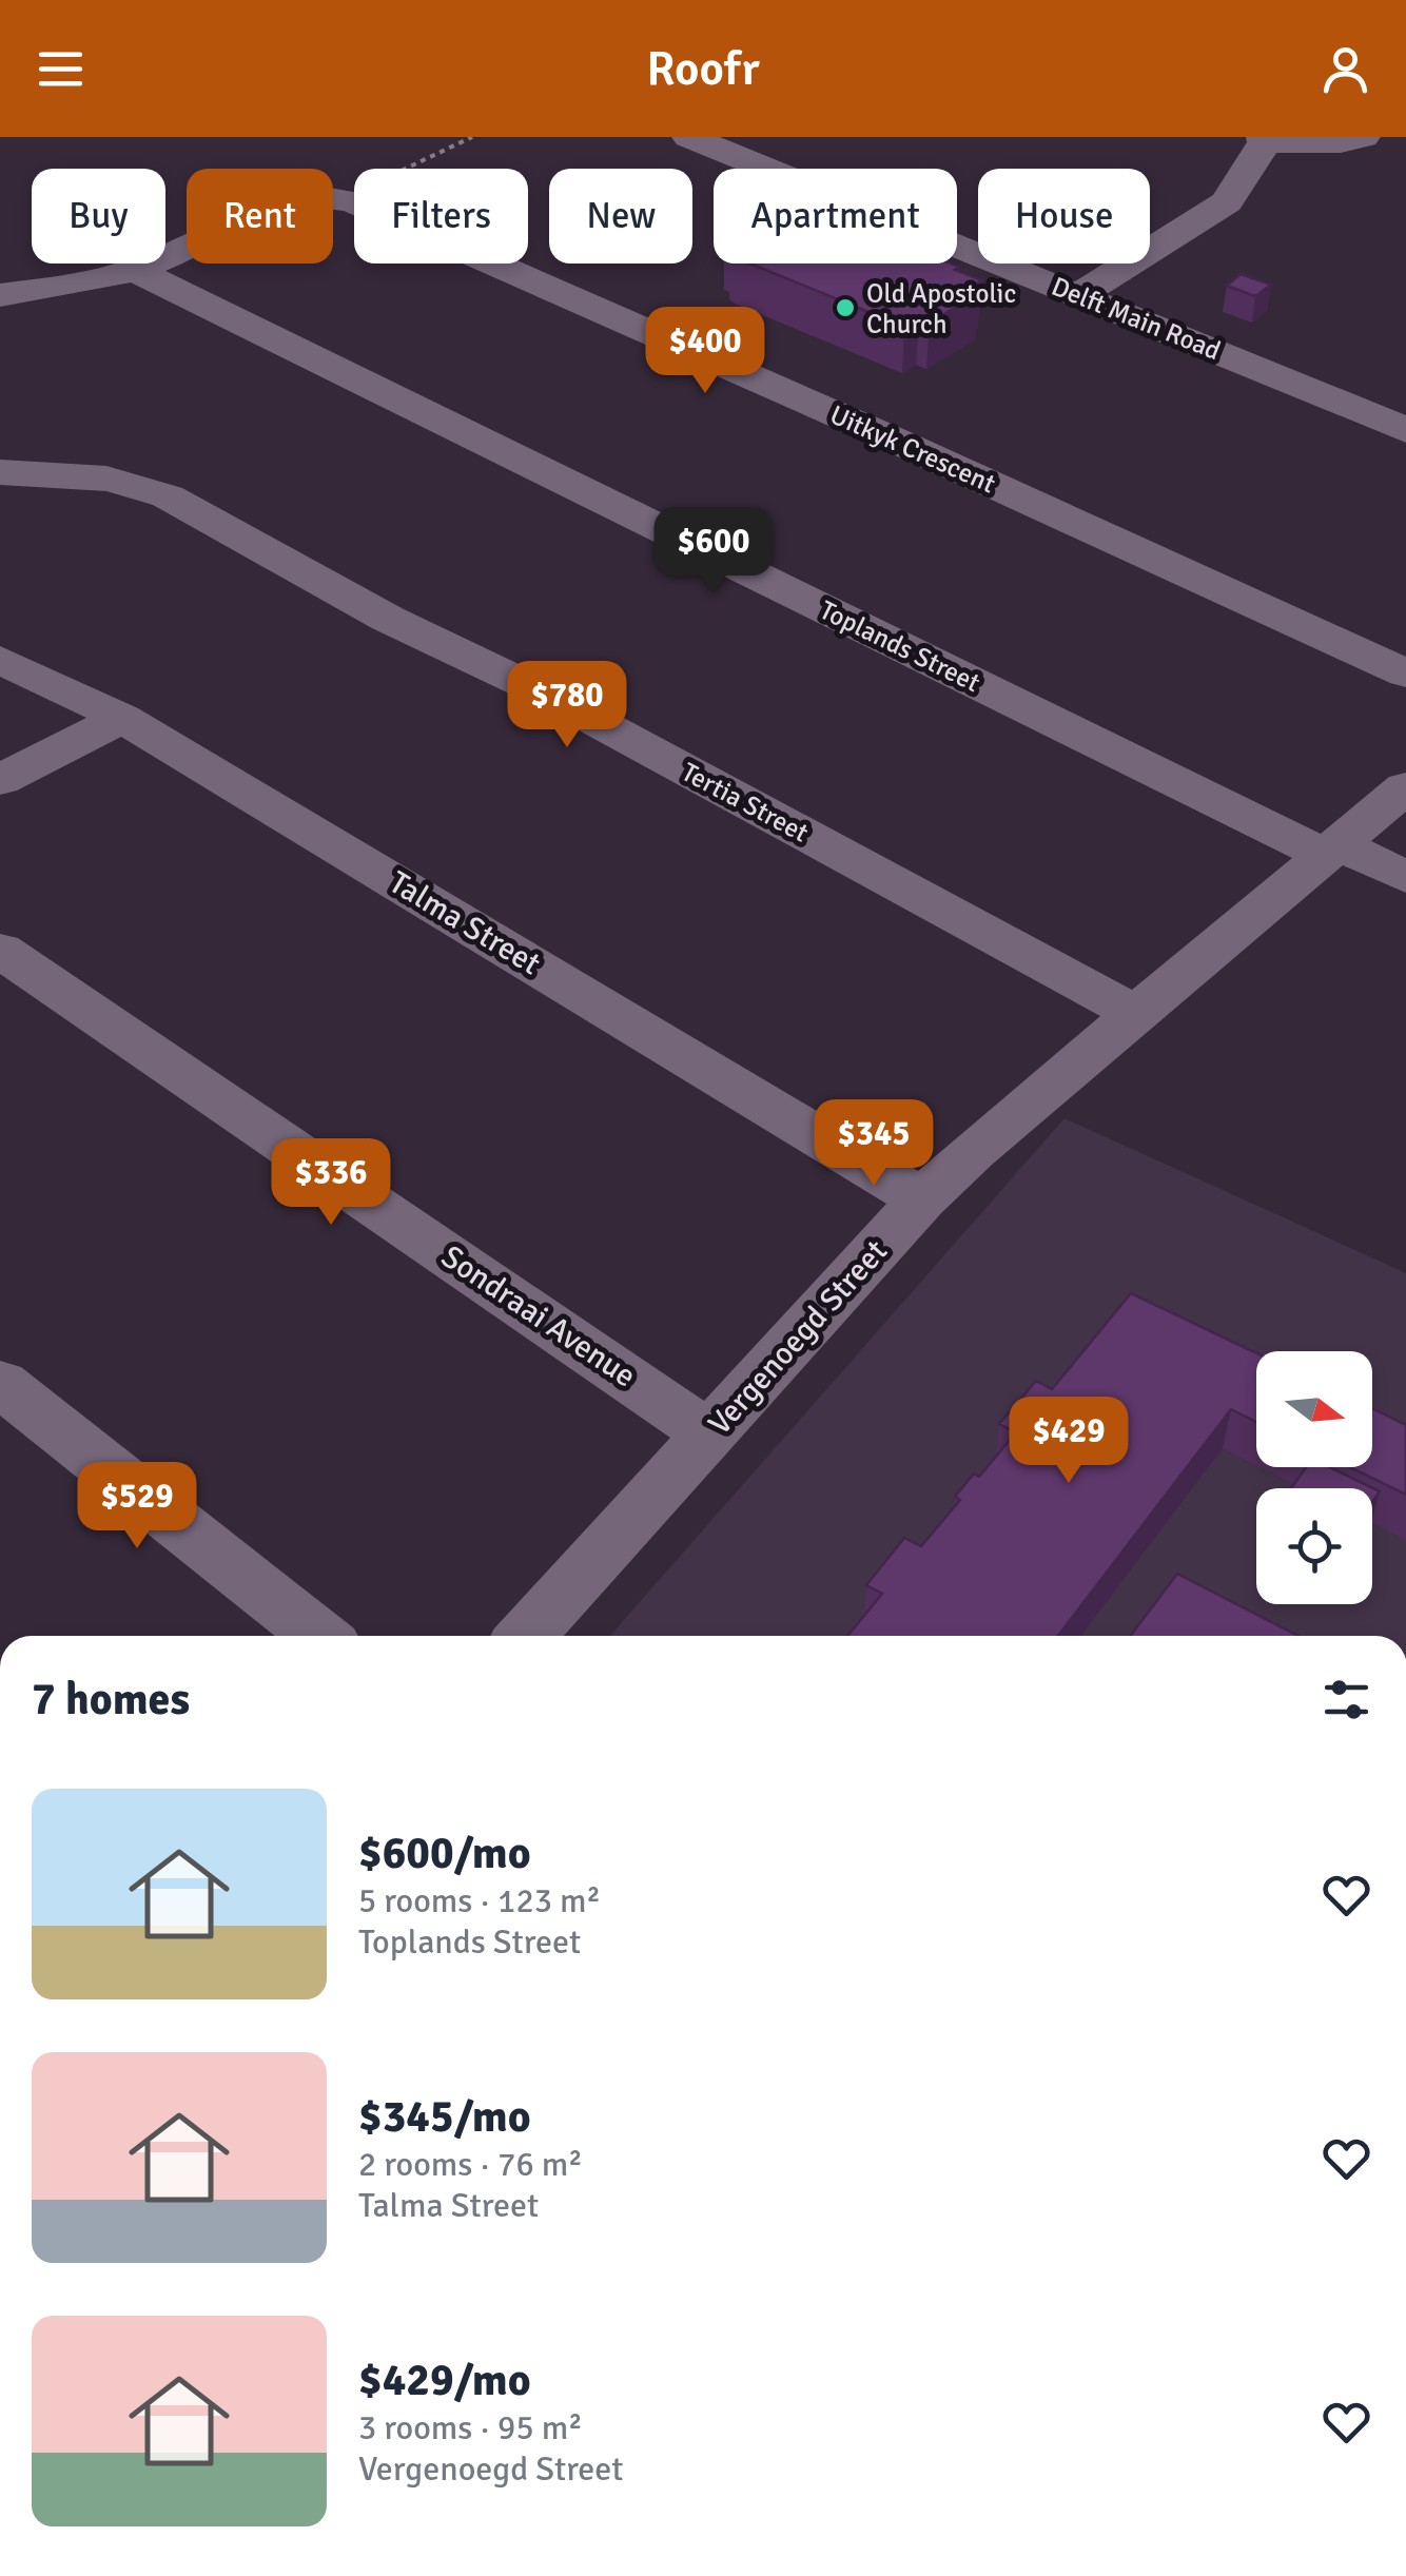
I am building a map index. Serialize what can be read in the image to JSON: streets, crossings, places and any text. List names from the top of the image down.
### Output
{
  "streets": {
    "street": [
      "Delft Main Road",
      "Uitkyk Crescent",
      "Toplands Street",
      "Tertia Street",
      "Talma Street",
      "Sondraai Avenue",
      "Vergenoegd Street"
    ]
  },
  "crossings": [
    ["Uitkyk Crescent", "Toplands Street"],
    ["Toplands Street", "Vergenoegd Street"],
    ["Tertia Street", "Vergenoegd Street"],
    ["Talma Street", "Vergenoegd Street"],
    ["Sondraai Avenue", "Vergenoegd Street"]
  ],
  "places": ["Old Apostolic Church"],
  "north": "right",
  "page": {
    "header": "Roofr",
    "chip": [
      "Buy",
      "Rent",
      "Filters",
      "New",
      "Apartment",
      "House"
    ],
    "price": [
      "$400",
      "$600",
      "$780",
      "$345",
      "$336",
      "$429",
      "$529"
    ],
    "heading": "7 homes",
    "list": [
      {
        "name": "$600/mo",
        "note": "5 rooms · 123 m² · Toplands Street"
      },
      {
        "name": "$345/mo",
        "note": "2 rooms · 76 m² · Talma Street"
      },
      {
        "name": "$429/mo",
        "note": "3 rooms · 95 m² · Vergenoegd Street"
      }
    ]
  }
}
